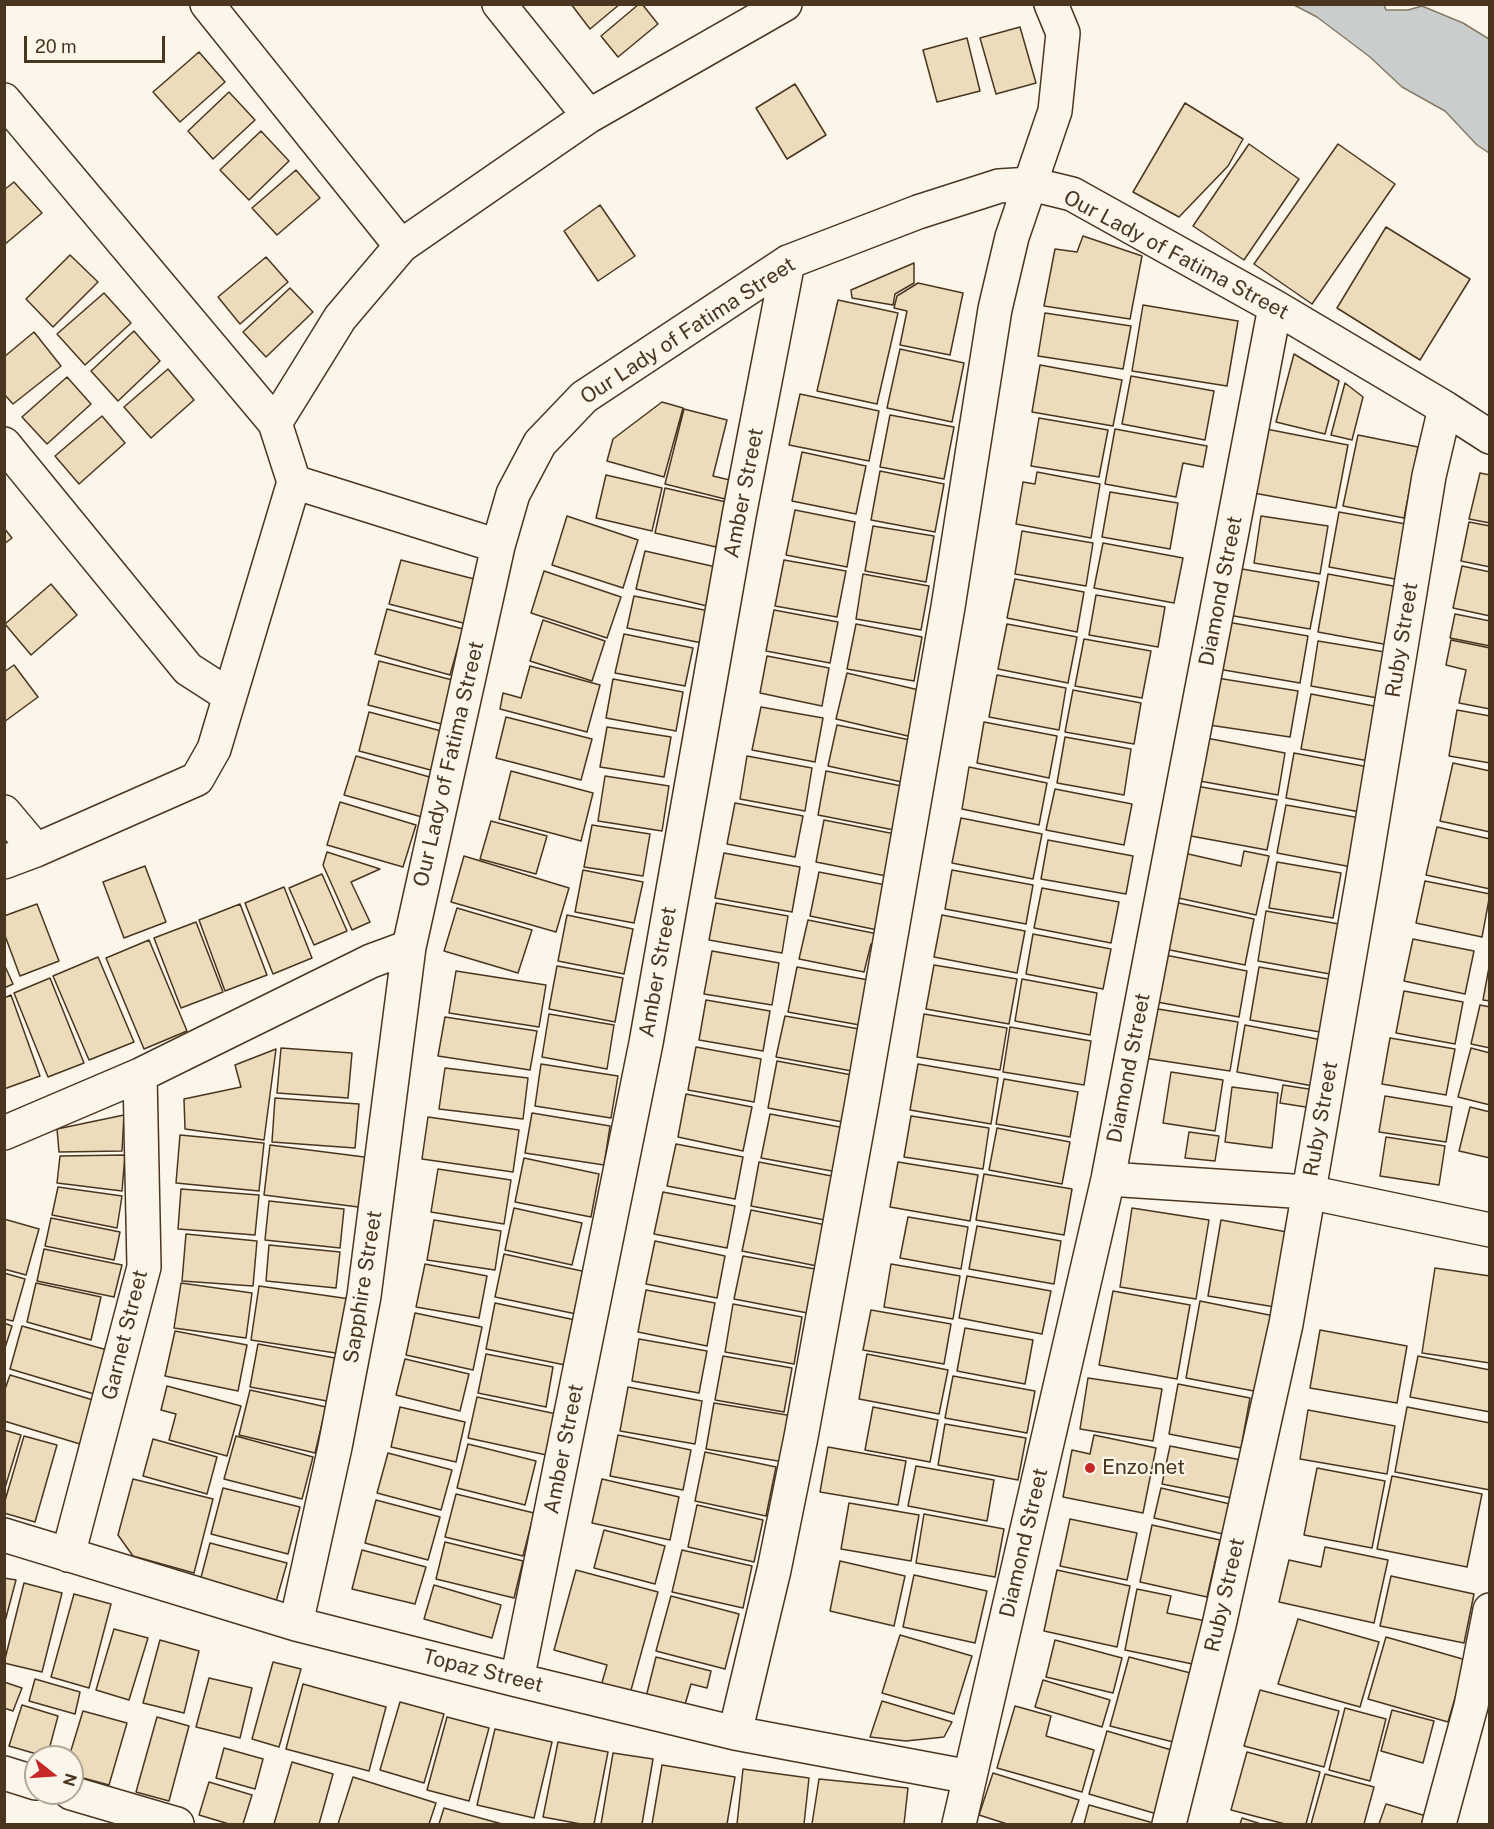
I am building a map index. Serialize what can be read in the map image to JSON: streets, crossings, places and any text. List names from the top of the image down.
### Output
{
  "streets": {
    "street": [
      "Our Lady of Fatima Street",
      "Amber Street",
      "Diamond Street",
      "Ruby Street",
      "Sapphire Street",
      "Garnet Street",
      "Topaz Street"
    ]
  },
  "crossings": [
    ["Our Lady of Fatima Street", "Amber Street"],
    ["Our Lady of Fatima Street", "Diamond Street"],
    ["Our Lady of Fatima Street", "Ruby Street"],
    ["Our Lady of Fatima Street", "Sapphire Street"],
    ["Amber Street", "Topaz Street"],
    ["Diamond Street", "Topaz Street"],
    ["Sapphire Street", "Topaz Street"],
    ["Garnet Street", "Topaz Street"]
  ],
  "places": ["Enzo.net"],
  "scale_bar": "20 m",
  "north": "right"
}
